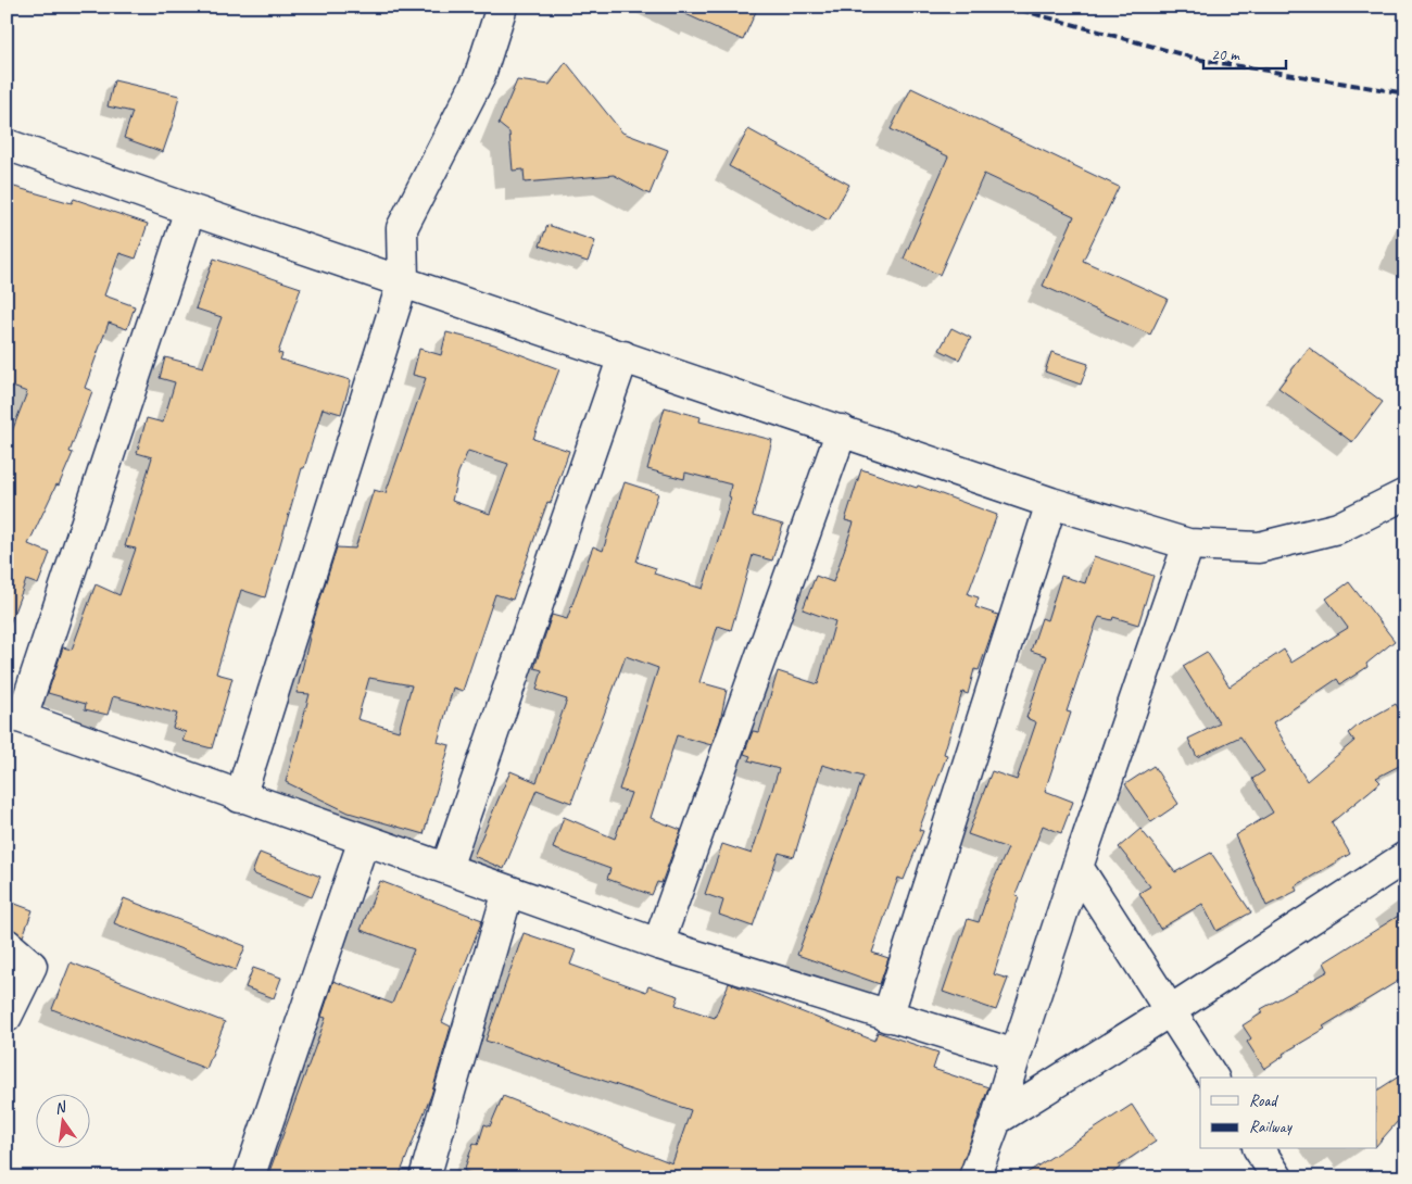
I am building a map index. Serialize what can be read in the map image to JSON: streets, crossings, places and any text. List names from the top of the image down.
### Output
{
  "legend": ["Road", "Railway"],
  "scale_bar": "20 m",
  "north": "top"
}
